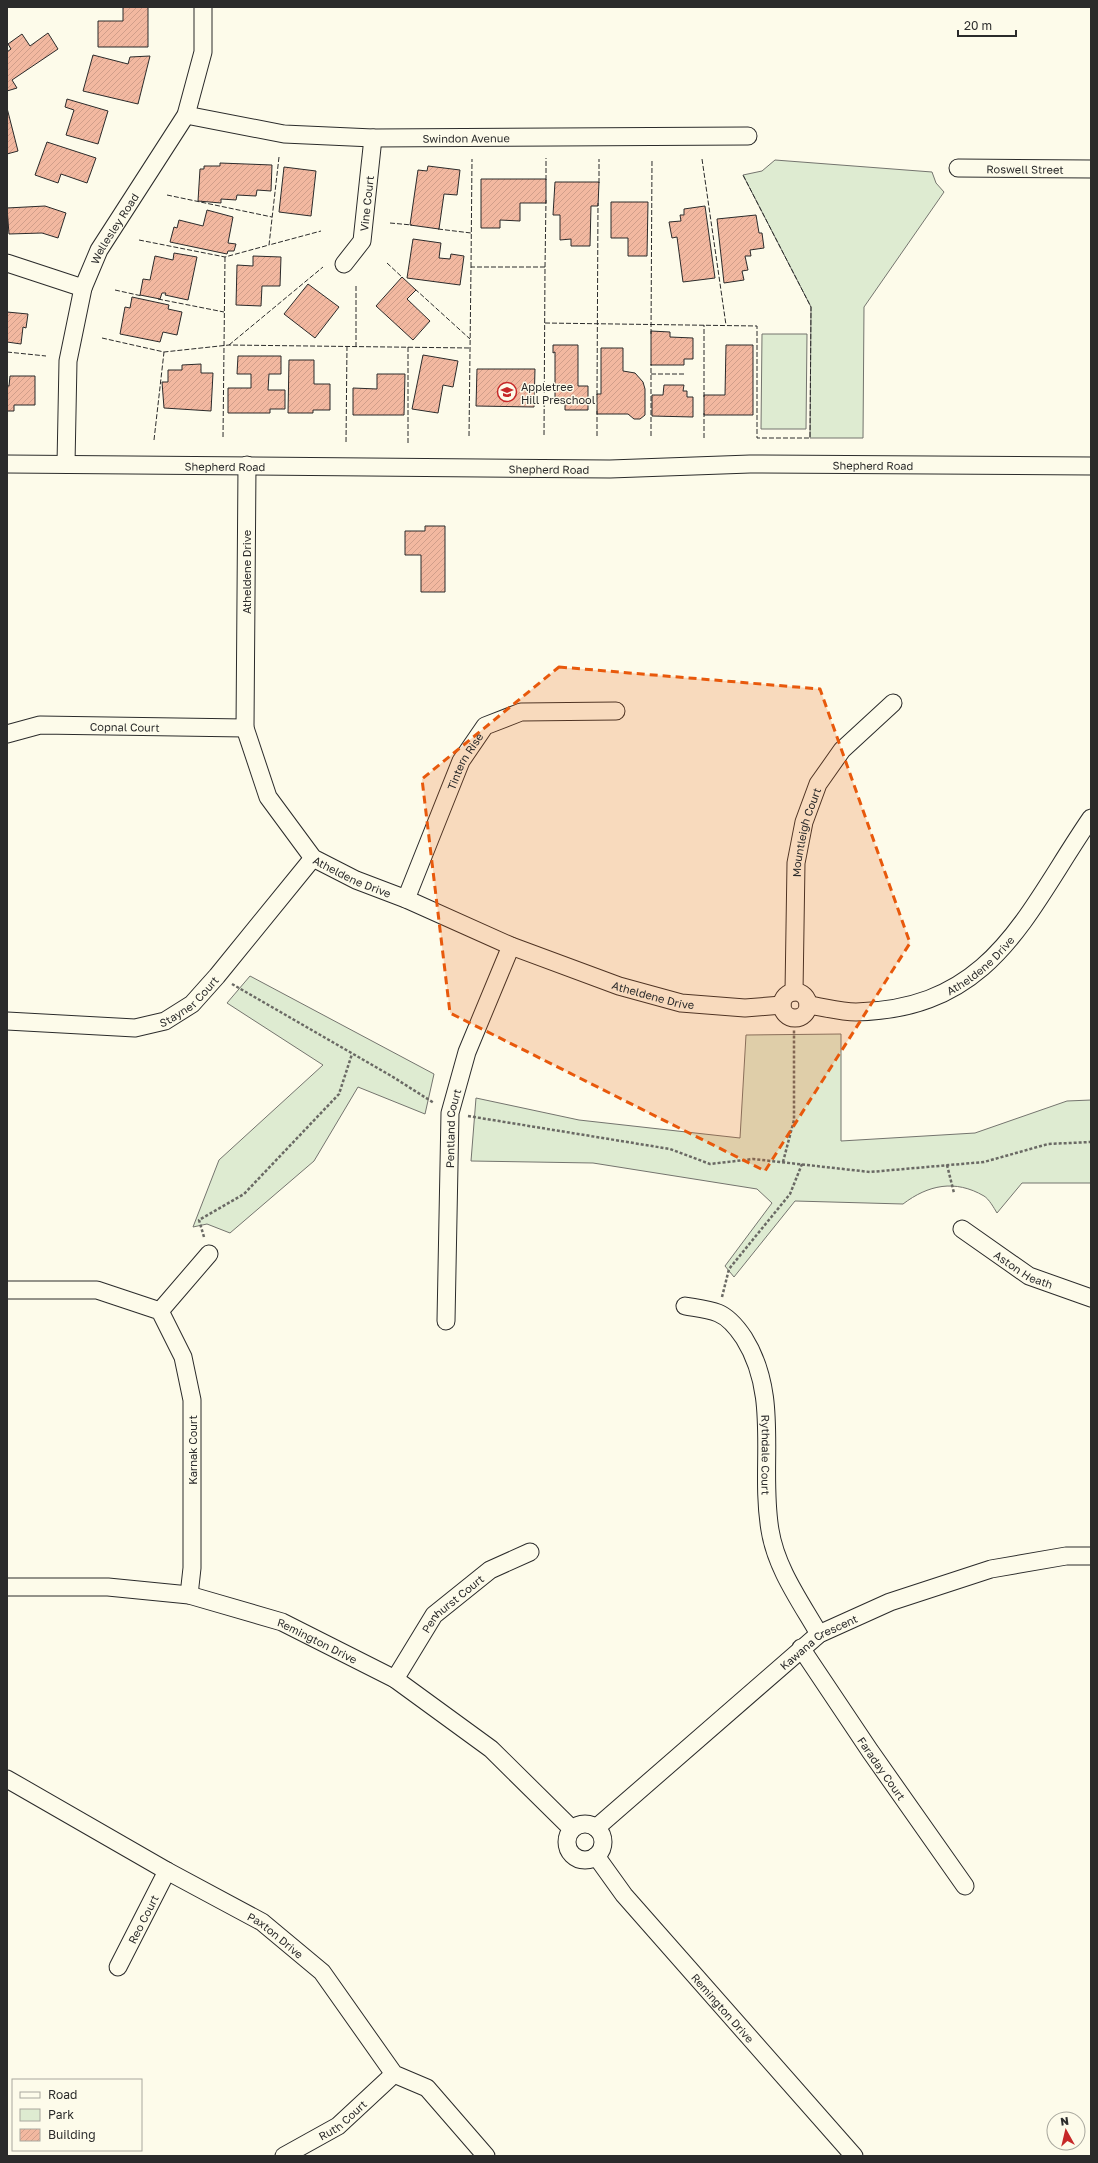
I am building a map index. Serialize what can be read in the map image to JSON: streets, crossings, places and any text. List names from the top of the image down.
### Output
{
  "streets": {
    "street": [
      "Swindon Avenue",
      "Roswell Street",
      "Vine Court",
      "Wellesley Road",
      "Shepherd Road",
      "Atheldene Drive",
      "Copnal Court",
      "Tintern Rise",
      "Mountleigh Court",
      "Stayner Court",
      "Pentland Court",
      "Aston Heath",
      "Karnak Court",
      "Rythdale Court",
      "Penhurst Court",
      "Remington Drive",
      "Kawana Crescent",
      "Faraday Court",
      "Reo Court",
      "Paxton Drive",
      "Ruth Court"
    ]
  },
  "crossings": [
    ["Swindon Avenue", "Vine Court"],
    ["Swindon Avenue", "Wellesley Road"],
    ["Wellesley Road", "Shepherd Road"],
    ["Shepherd Road", "Atheldene Drive"],
    ["Atheldene Drive", "Copnal Court"],
    ["Atheldene Drive", "Tintern Rise"],
    ["Atheldene Drive", "Mountleigh Court"],
    ["Atheldene Drive", "Stayner Court"],
    ["Atheldene Drive", "Pentland Court"],
    ["Karnak Court", "Remington Drive"],
    ["Rythdale Court", "Kawana Crescent"],
    ["Penhurst Court", "Remington Drive"],
    ["Remington Drive", "Kawana Crescent"],
    ["Kawana Crescent", "Faraday Court"],
    ["Reo Court", "Paxton Drive"],
    ["Paxton Drive", "Ruth Court"]
  ],
  "places": {
    "school or university": ["Appletree Hill Preschool"]
  },
  "legend": ["Road", "Park", "Building"],
  "scale_bar": "20 m",
  "north": "top"
}
